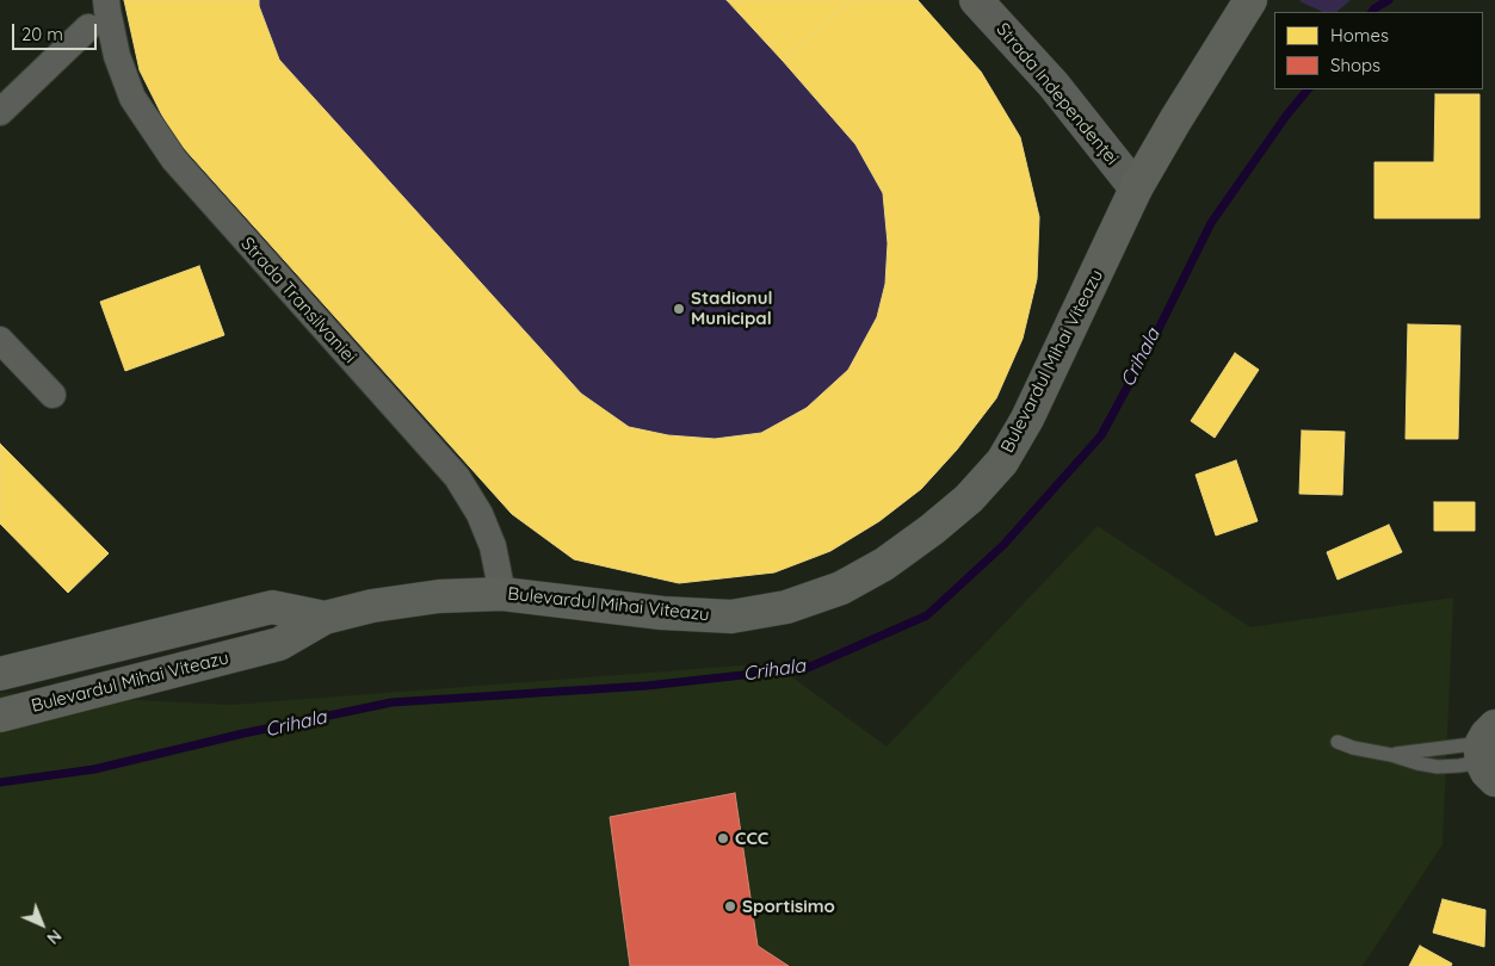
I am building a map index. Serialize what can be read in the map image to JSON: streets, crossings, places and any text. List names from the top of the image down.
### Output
{
  "streets": {
    "main road": ["Bulevardul Mihai Viteazu"],
    "street": ["Strada Independenței", "Strada Transilvaniei"]
  },
  "crossings": [
    ["Strada Independenței", "Bulevardul Mihai Viteazu"],
    ["Strada Transilvaniei", "Bulevardul Mihai Viteazu"]
  ],
  "water": ["Crihala"],
  "places": ["Stadionul Municipal", "CCC", "Sportisimo"],
  "legend": ["Homes", "Shops"],
  "scale_bar": "20 m",
  "north": "bottom right"
}
